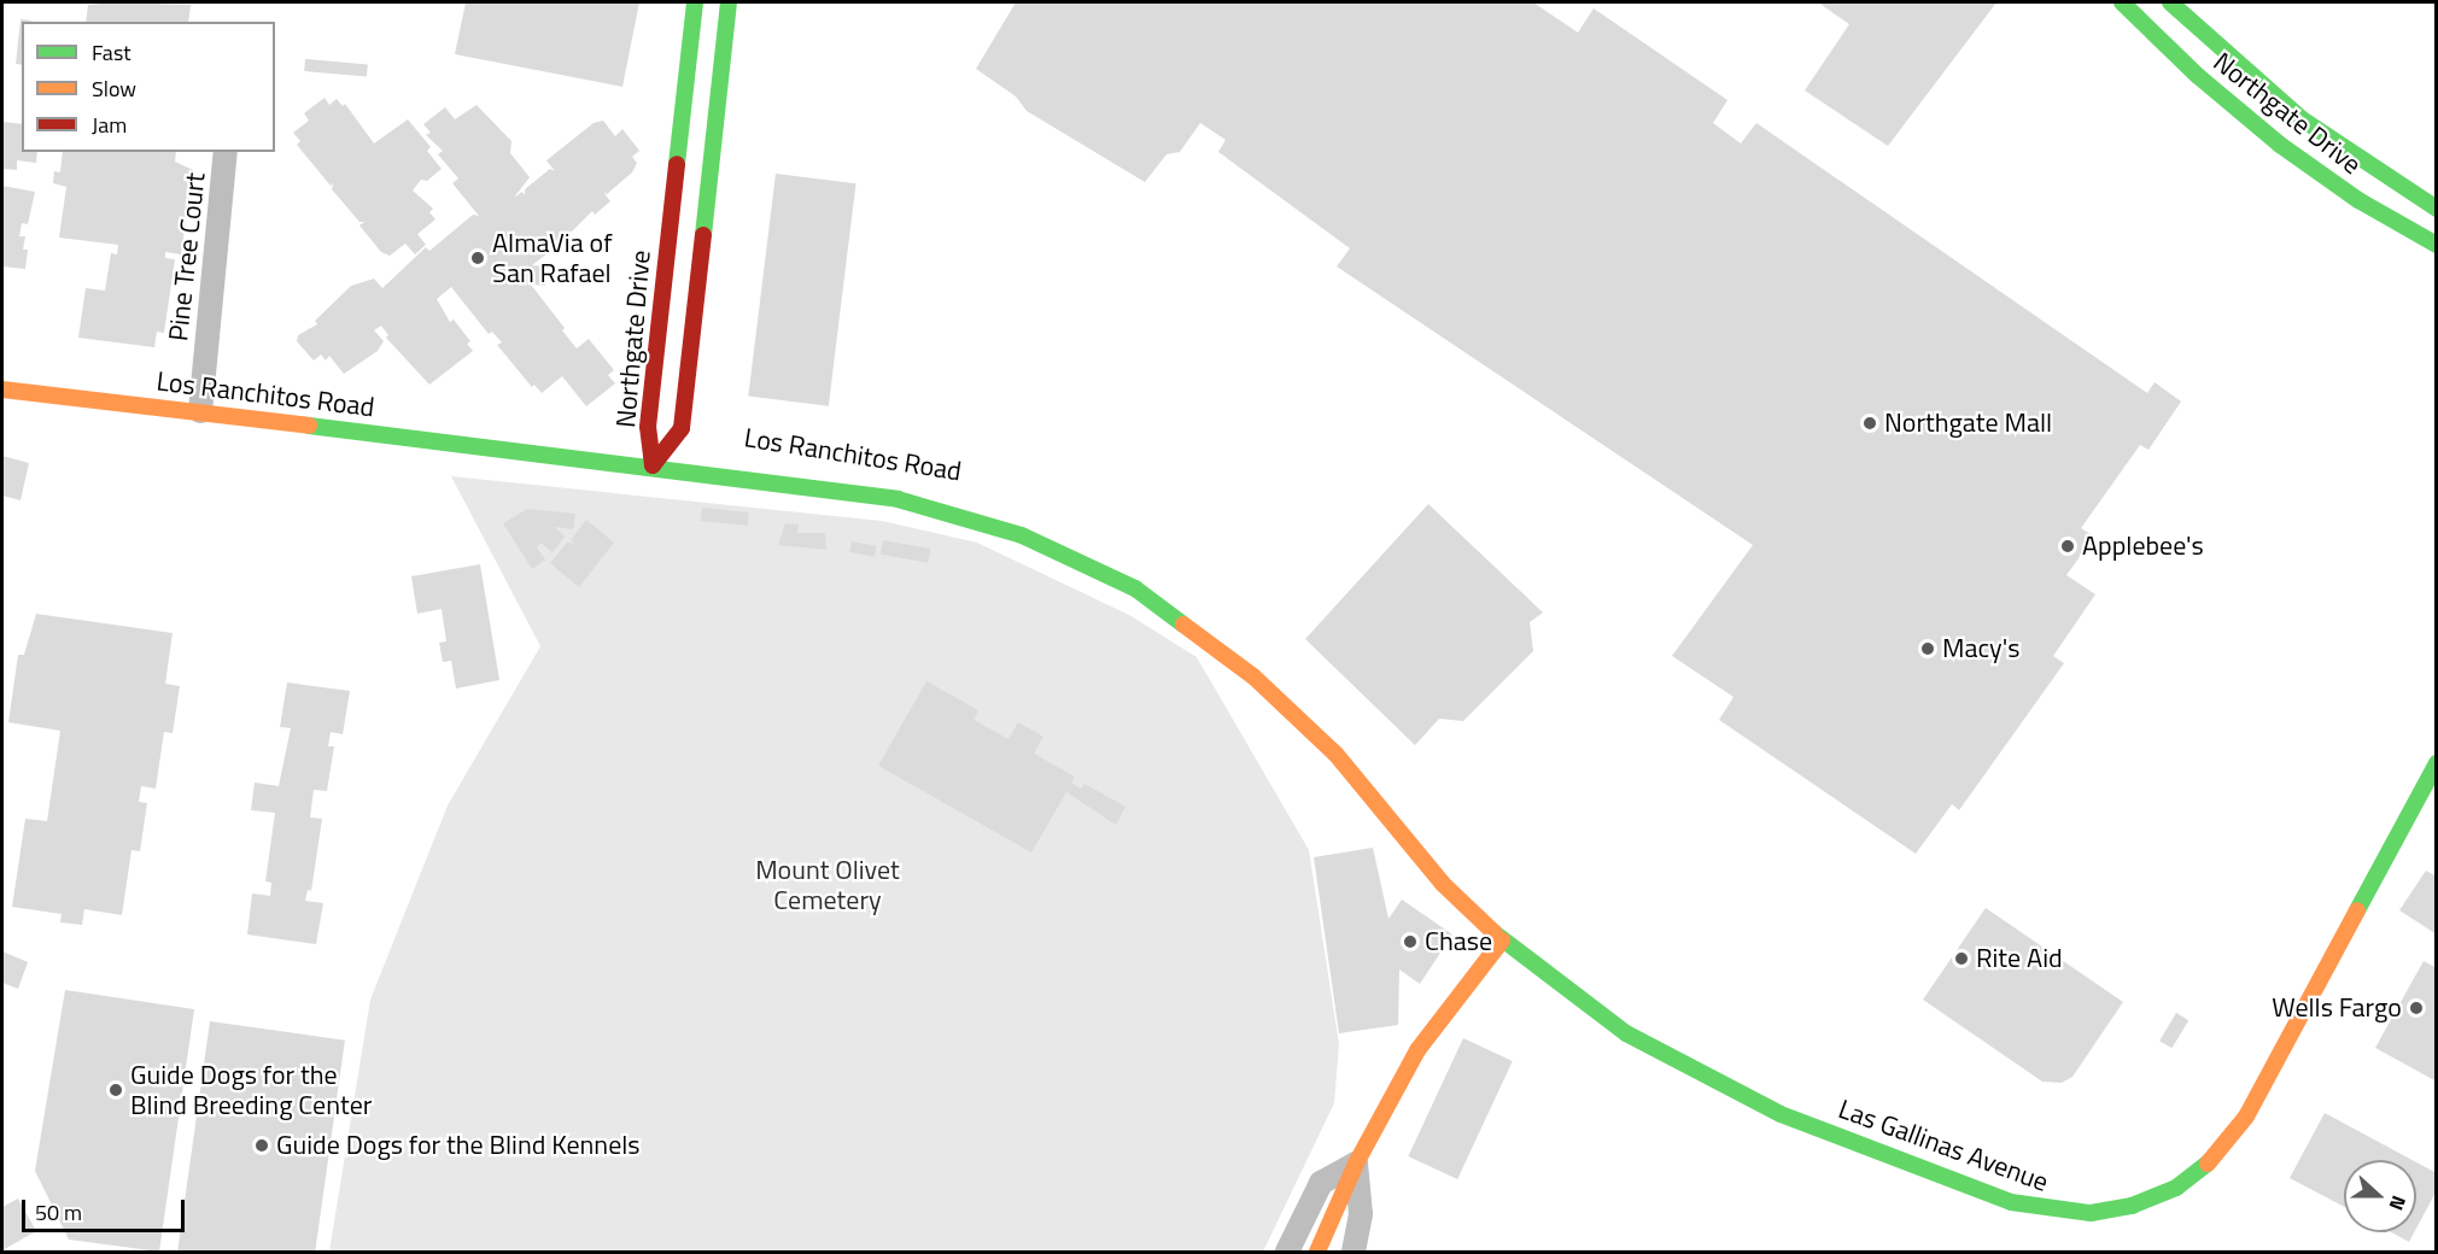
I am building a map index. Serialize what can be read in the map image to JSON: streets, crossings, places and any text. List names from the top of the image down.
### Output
{
  "streets": {
    "main road": ["Northgate Drive", "Los Ranchitos Road", "Las Gallinas Avenue"],
    "street": ["Pine Tree Court"]
  },
  "crossings": [
    ["Northgate Drive", "Los Ranchitos Road"],
    ["Pine Tree Court", "Los Ranchitos Road"],
    ["Los Ranchitos Road", "Las Gallinas Avenue"]
  ],
  "parks": ["Mount Olivet Cemetery"],
  "places": [
    "AlmaVia of San Rafael",
    "Northgate Mall",
    "Applebee's",
    "Macy's",
    "Chase",
    "Rite Aid",
    "Wells Fargo",
    "Guide Dogs for the Blind Breeding Center",
    "Guide Dogs for the Blind Kennels"
  ],
  "legend": ["Fast", "Slow", "Jam"],
  "scale_bar": "50 m",
  "north": "right"
}
